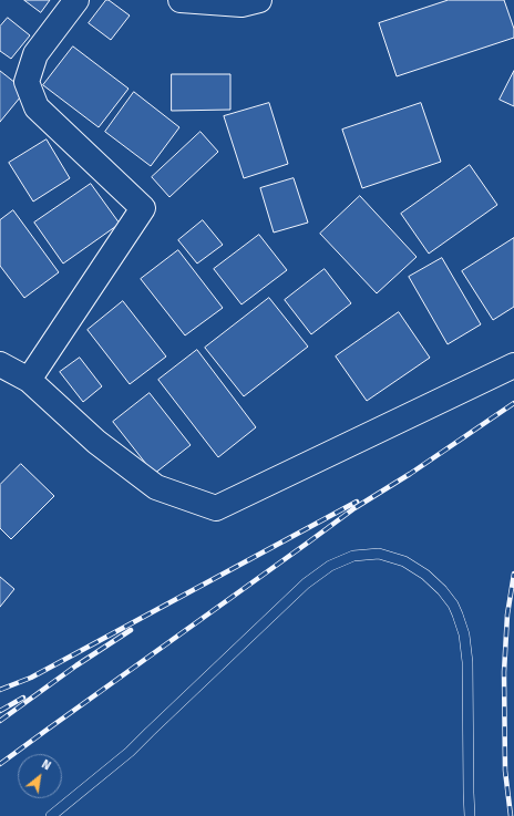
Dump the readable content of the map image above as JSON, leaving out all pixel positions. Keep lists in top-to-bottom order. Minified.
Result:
{"north":"top right"}
